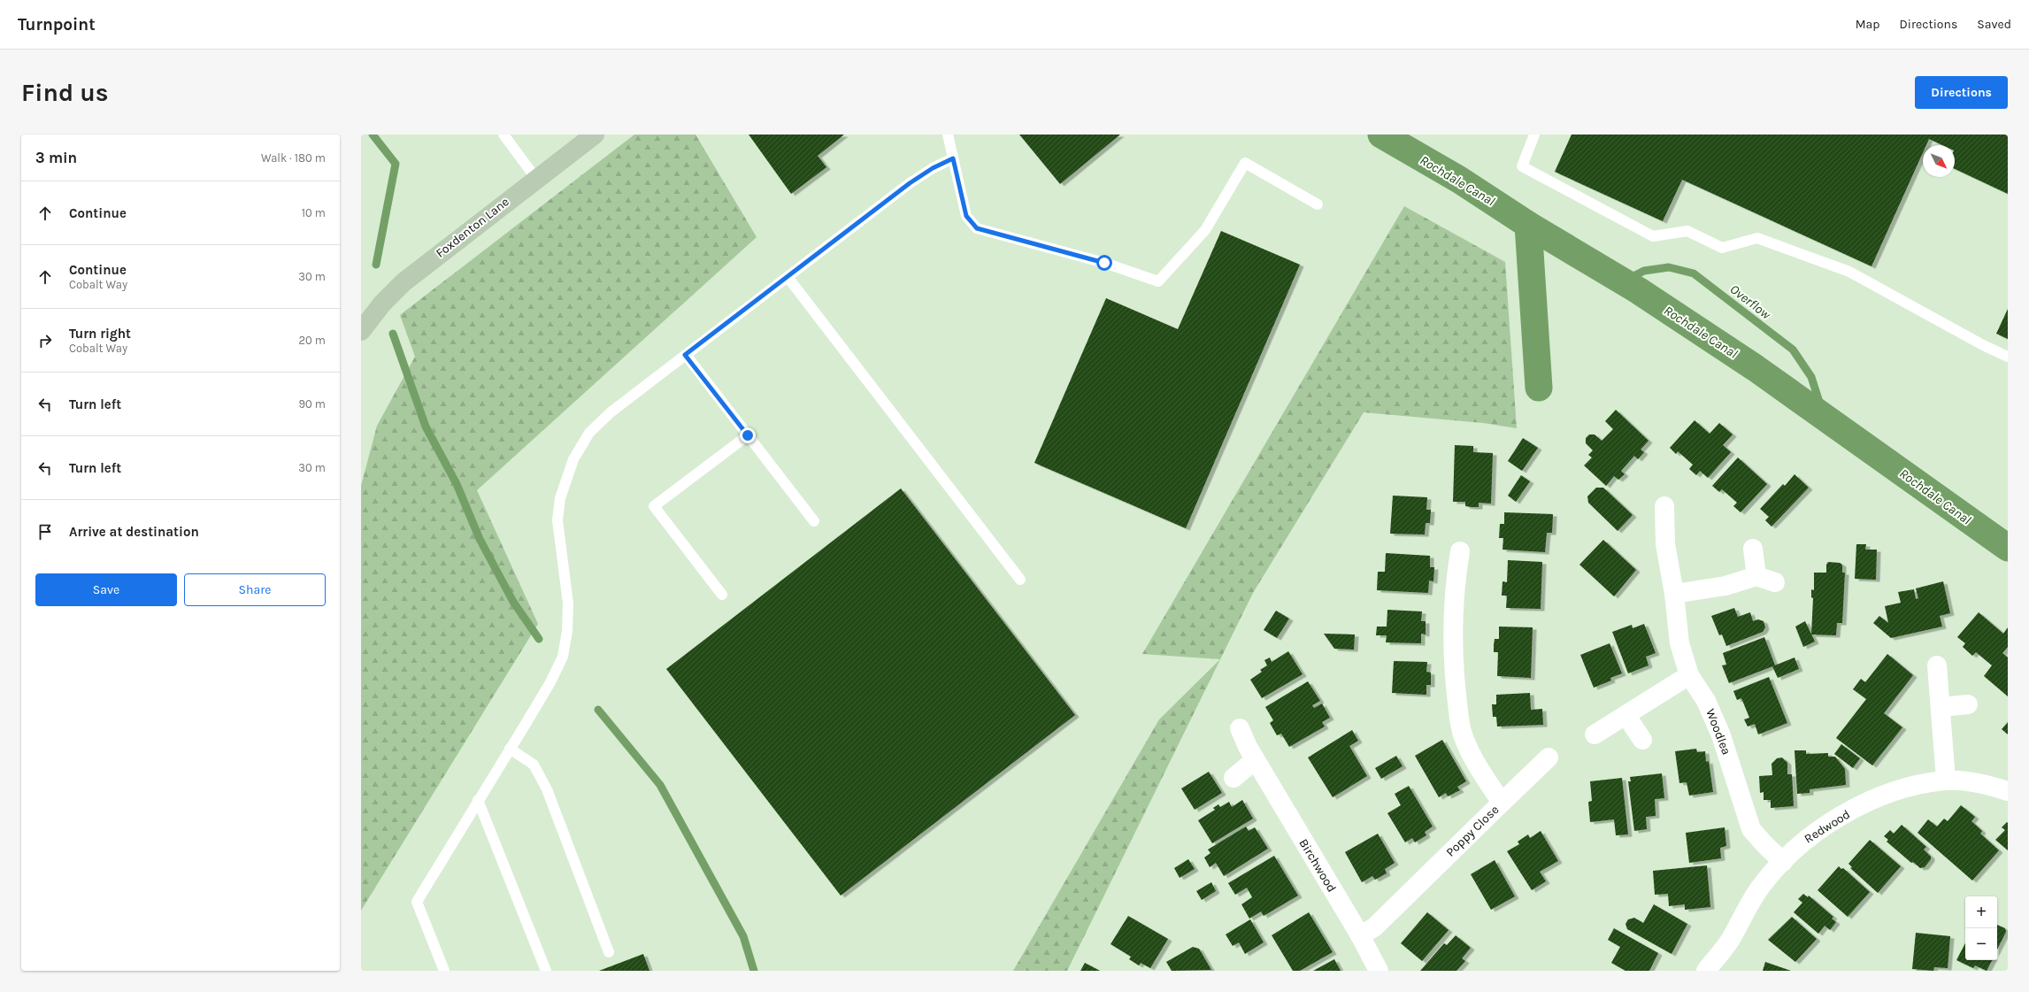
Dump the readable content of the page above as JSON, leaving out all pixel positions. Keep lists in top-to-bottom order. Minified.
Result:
{"streets":{"main road":["Foxdenton Lane"],"street":["Woodlea","Redwood","Poppy Close","Birchwood"]},"crossings":[["Woodlea","Redwood"],["Poppy Close","Birchwood"]],"water":["Rochdale Canal","Overflow"],"north":"bottom right","page":{"header":"Turnpoint","nav":["Map","Directions","Saved"],"buttons":["Directions",["Save","Share"]],"title":"Find us","heading":["3 min","Walk · 180 m"],"list":[["Continue","10 m"],["Continue","Cobalt Way","30 m"],["Turn right","Cobalt Way","20 m"],["Turn left","90 m"],["Turn left","30 m"],"Arrive at destination"],"map_buttons":["+","−"]}}
